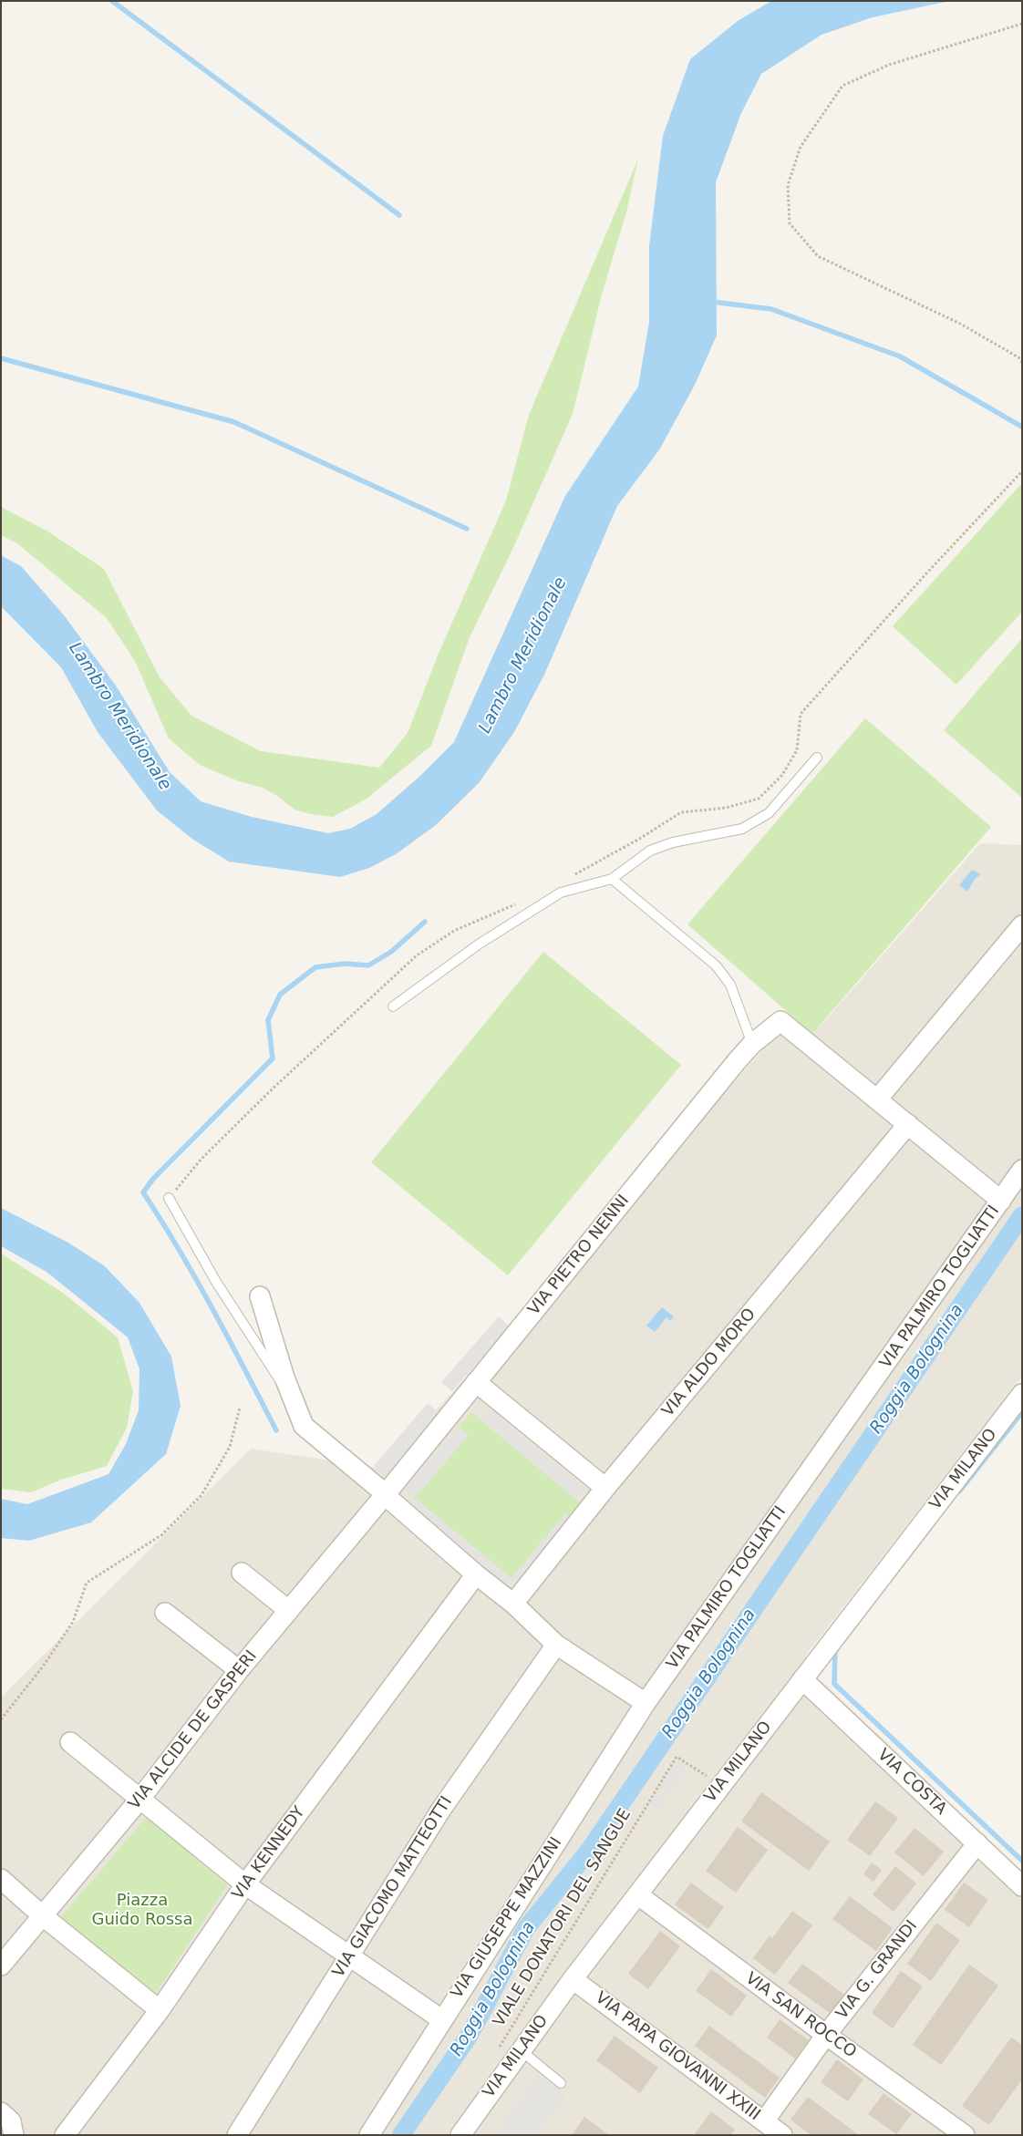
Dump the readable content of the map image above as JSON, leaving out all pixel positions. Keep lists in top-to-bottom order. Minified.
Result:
{"streets":{"street":["VIA PIETRO NENNI","VIA PALMIRO TOGLIATTI","VIA ALDO MORO","VIA MILANO","VIA ALCIDE DE GASPERI","VIA COSTA","VIA KENNEDY","VIA GIACOMO MATTEOTTI","VIA GIUSEPPE MAZZINI","VIA G. GRANDI","VIA SAN ROCCO","VIA PAPA GIOVANNI XXIII"],"path":["VIALE DONATORI DEL SANGUE"]},"crossings":[["VIA PIETRO NENNI","VIA ALCIDE DE GASPERI"],["VIA PALMIRO TOGLIATTI","VIA GIUSEPPE MAZZINI"],["VIA MILANO","VIA COSTA"],["VIA MILANO","VIALE DONATORI DEL SANGUE"],["VIA MILANO","VIA SAN ROCCO"],["VIA MILANO","VIA PAPA GIOVANNI XXIII"],["VIA COSTA","VIA G. GRANDI"],["VIA G. GRANDI","VIA SAN ROCCO"],["VIA G. GRANDI","VIA PAPA GIOVANNI XXIII"]],"water":["Lambro Meridionale","Roggia Bolognina"],"parks":["Piazza Guido Rossa"]}
